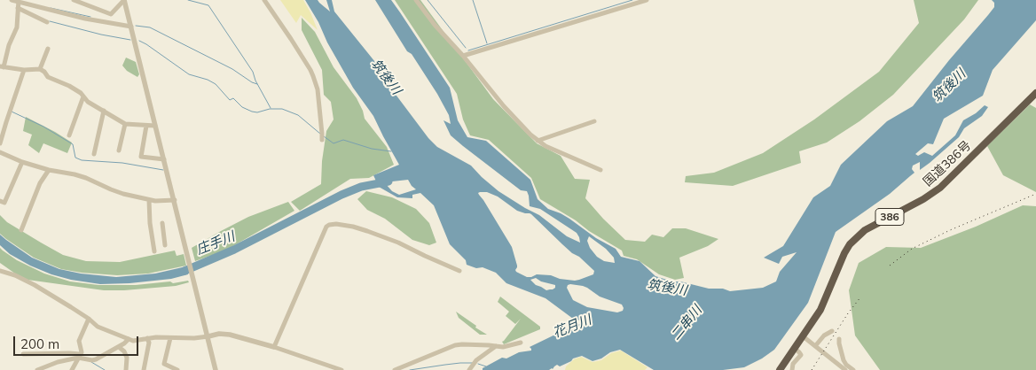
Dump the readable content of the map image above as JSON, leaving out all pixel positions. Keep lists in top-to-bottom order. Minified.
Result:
{"streets":{"highway":["国道386号","386"]},"water":["筑後川","庄手川","二串川","花月川"],"scale_bar":"200 m"}
